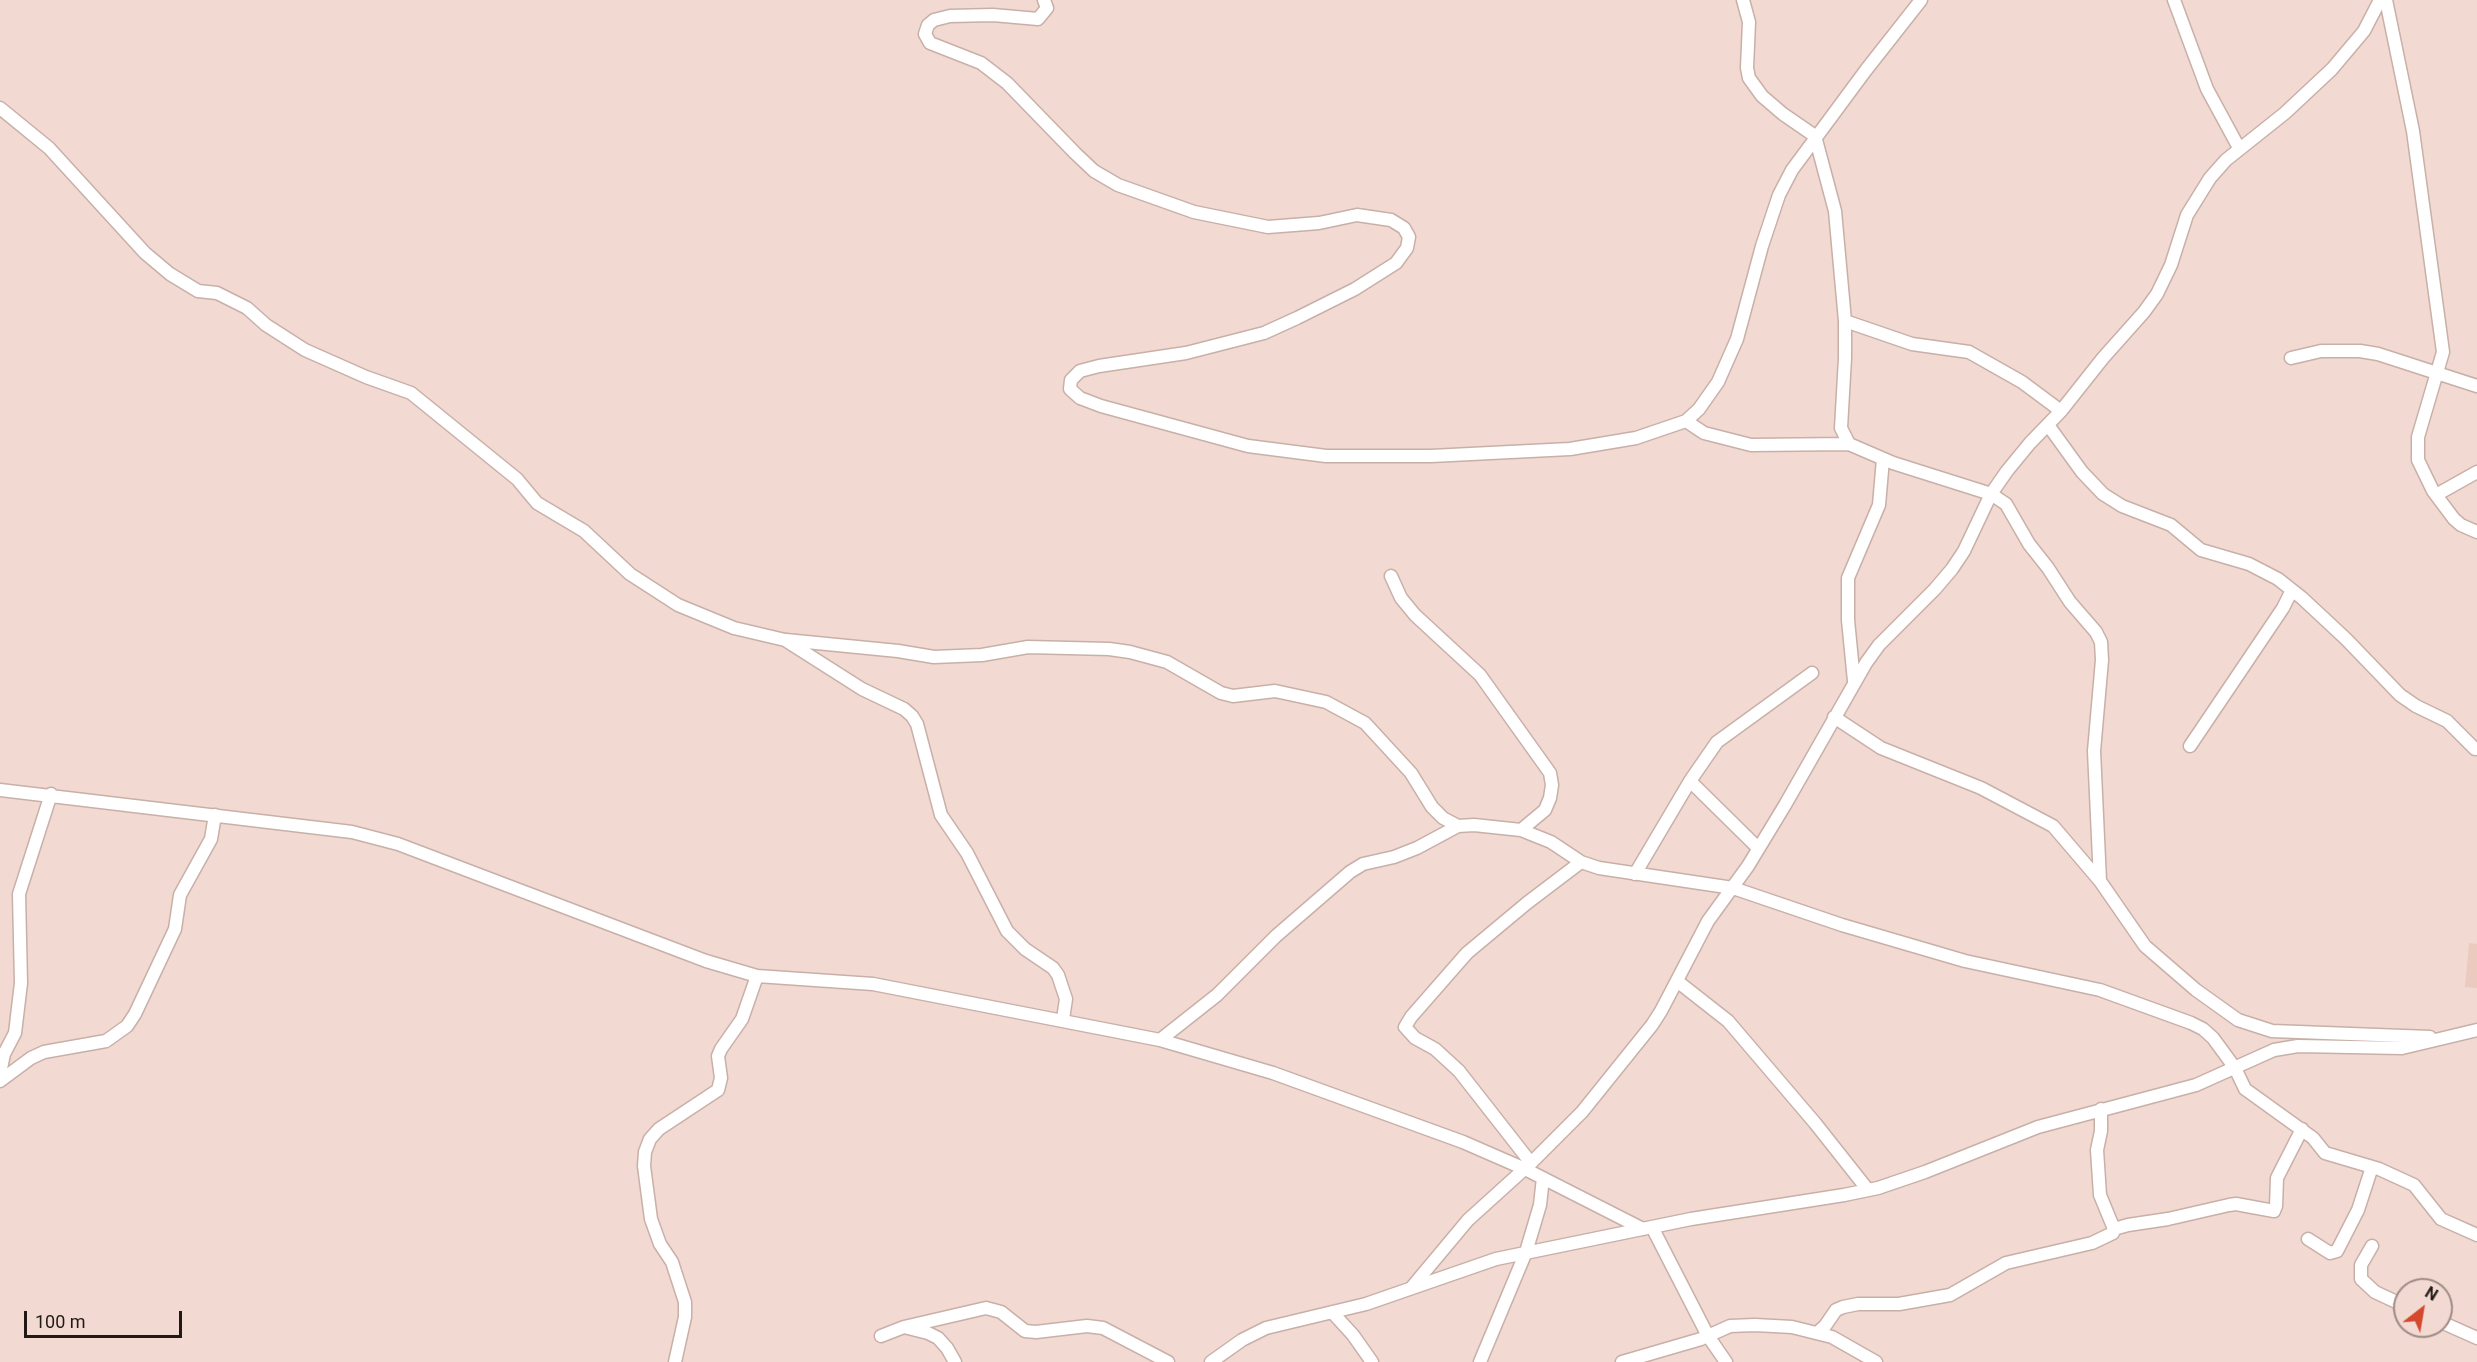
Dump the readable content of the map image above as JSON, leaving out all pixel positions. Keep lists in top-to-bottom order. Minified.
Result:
{"scale_bar":"100 m","north":"top right"}
